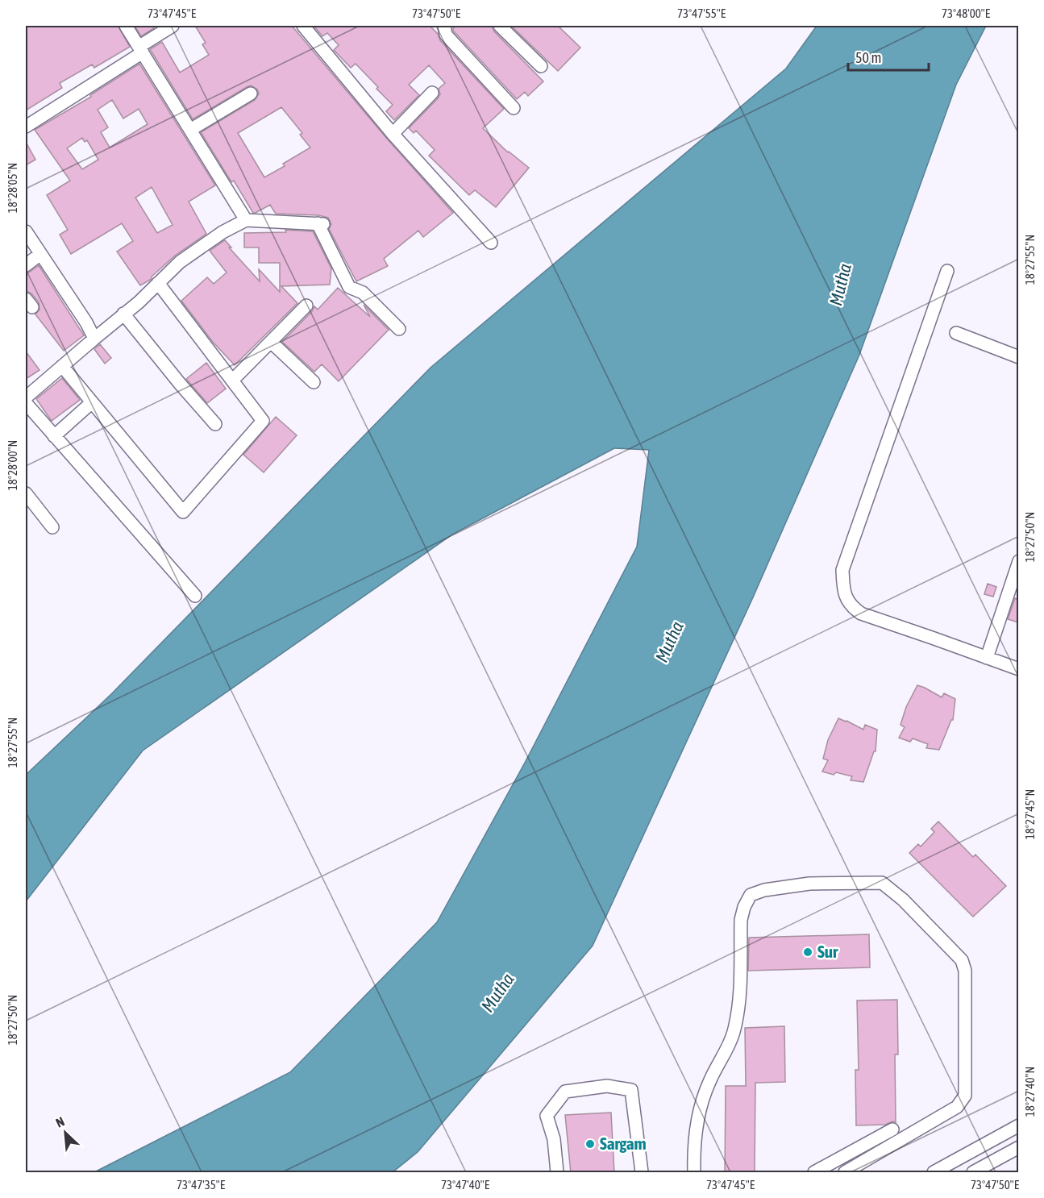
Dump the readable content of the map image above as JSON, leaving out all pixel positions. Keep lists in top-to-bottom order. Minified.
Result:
{"water":["Mutha"],"places":["Sur","Sargam"],"scale_bar":"50 m","north":"top left","coordinates":["73°47'45\"E","73°47'50\"E","73°47'55\"E","73°48'00\"E","18°28'05\"N","18°27'55\"N","18°28'00\"N","18°27'50\"N","18°27'45\"N","18°27'40\"N","73°47'35\"E","73°47'40\"E"]}
